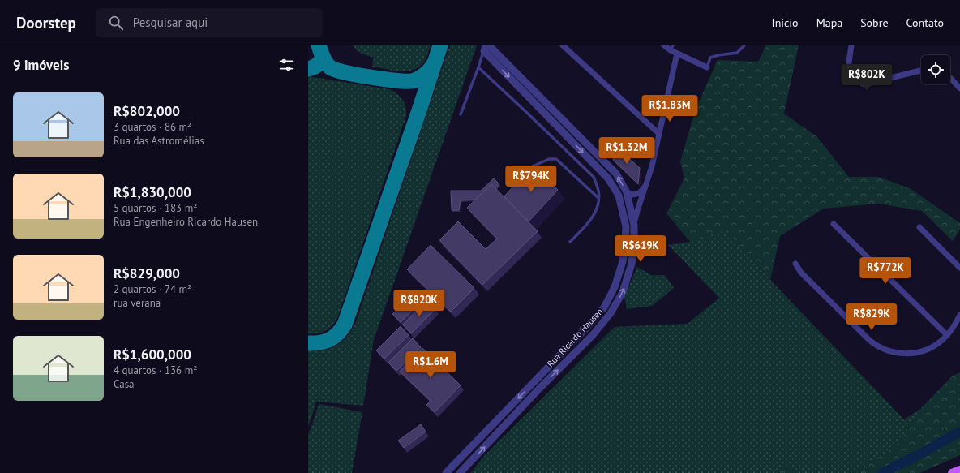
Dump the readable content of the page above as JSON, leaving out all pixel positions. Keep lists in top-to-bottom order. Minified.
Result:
{"streets":{"street":["Rua Ricardo Hausen"]},"page":{"header":"Doorstep","search":"Pesquisar aqui","nav":["Início","Mapa","Sobre","Contato"],"heading":"9 imóveis","price":["R$802K","R$1.83M","R$1.32M","R$794K","R$619K","R$772K","R$820K","R$829K","R$1.6M"],"list":[{"name":"R$802,000","note":"3 quartos · 86 m² · Rua das Astromélias"},{"name":"R$1,830,000","note":"5 quartos · 183 m² · Rua Engenheiro Ricardo Hausen"},{"name":"R$829,000","note":"2 quartos · 74 m² · rua verana"},{"name":"R$1,600,000","note":"4 quartos · 136 m² · Casa"}]}}
